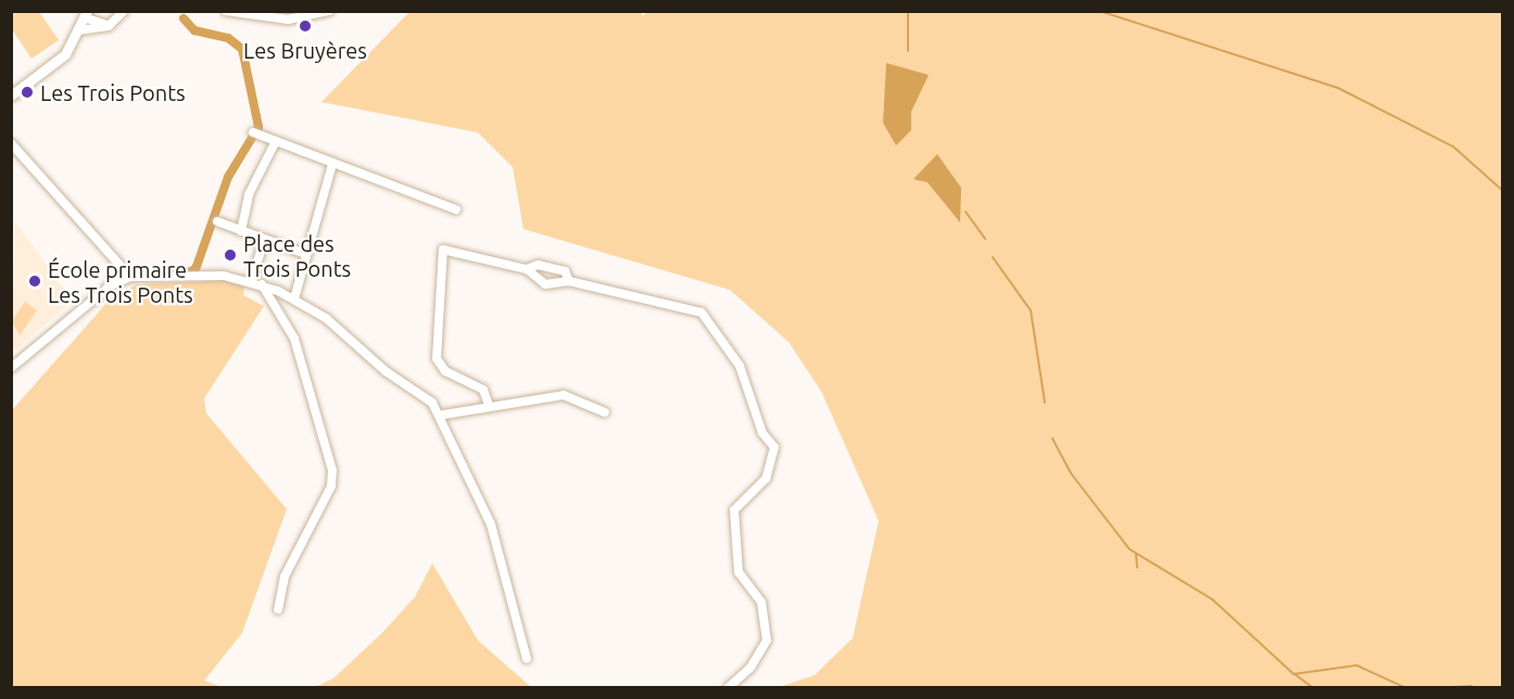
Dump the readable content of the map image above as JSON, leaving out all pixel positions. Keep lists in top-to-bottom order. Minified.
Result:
{"places":["Les Bruyères","Les Trois Ponts","Place des Trois Ponts","École primaire Les Trois Ponts"]}
